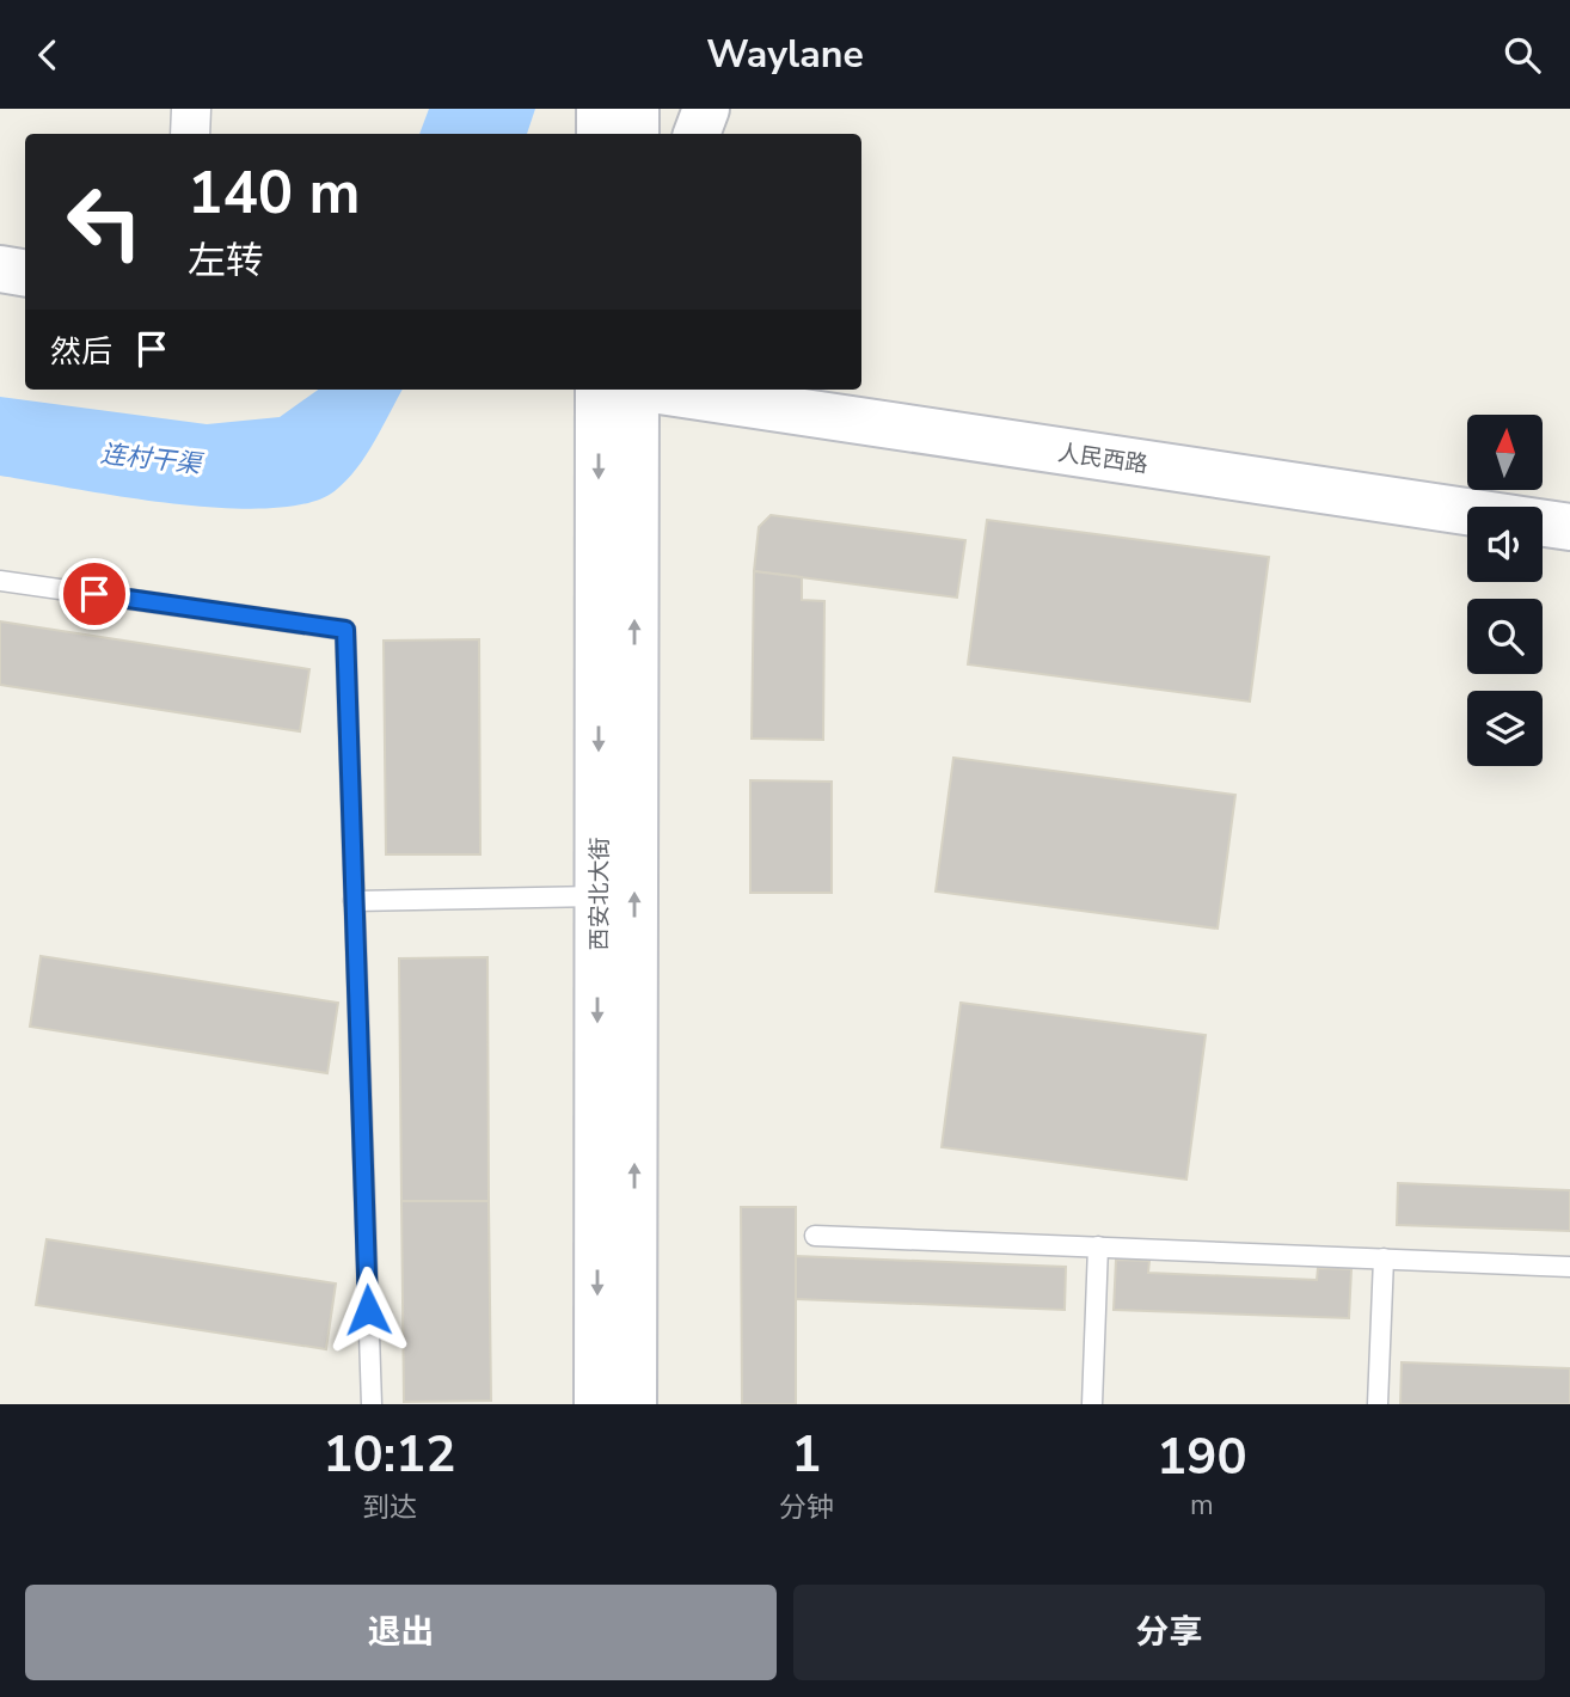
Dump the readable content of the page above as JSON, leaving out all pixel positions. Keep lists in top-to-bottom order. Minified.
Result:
{"streets":{"main road":["人民西路","西安北大街"]},"water":["连村干渠"],"north":"top","page":{"header":"Waylane","turn":["140 m","左转"],"then":"然后","eta":["10:12","到达","1","分钟","190","m"],"buttons":["退出","分享"]}}
